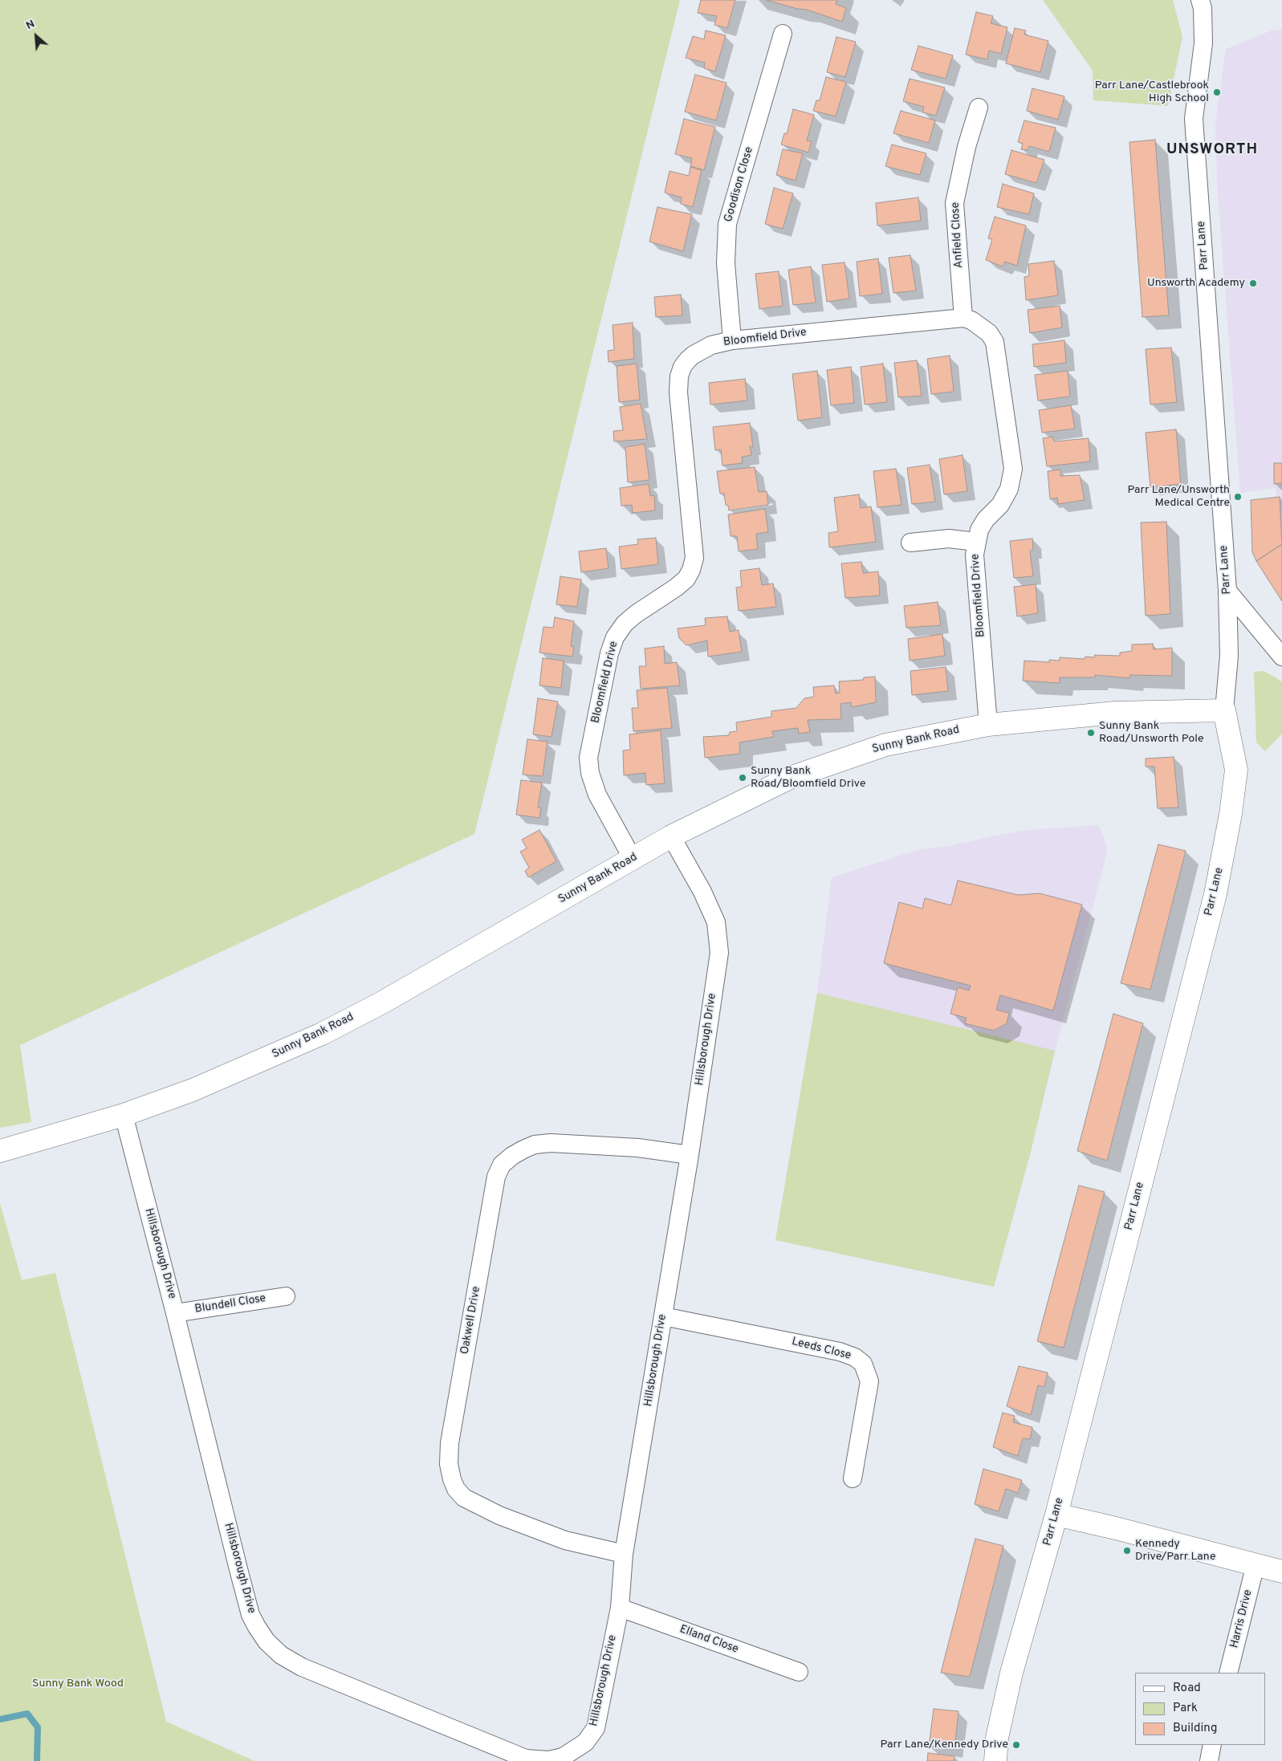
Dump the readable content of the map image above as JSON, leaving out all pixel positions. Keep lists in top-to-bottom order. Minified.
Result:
{"streets":{"street":["Goodison Close","Anfield Close","Parr Lane","Bloomfield Drive","Sunny Bank Road","Hillsborough Drive","Blundell Close","Oakwell Drive","Leeds Close","Harris Drive","Elland Close"]},"crossings":[["Goodison Close","Bloomfield Drive"],["Anfield Close","Bloomfield Drive"],["Parr Lane","Sunny Bank Road"],["Bloomfield Drive","Sunny Bank Road"],["Sunny Bank Road","Hillsborough Drive"],["Hillsborough Drive","Blundell Close"],["Hillsborough Drive","Oakwell Drive"],["Hillsborough Drive","Leeds Close"],["Hillsborough Drive","Elland Close"]],"districts":["UNSWORTH"],"parks":["Sunny Bank Wood"],"places":["Parr Lane/Castlebrook High School","Unsworth Academy","Parr Lane/Unsworth Medical Centre","Sunny Bank Road/Unsworth Pole","Sunny Bank Road/Bloomfield Drive","Kennedy Drive/Parr Lane","Parr Lane/Kennedy Drive"],"legend":["Road","Park","Building"],"north":"top left"}
